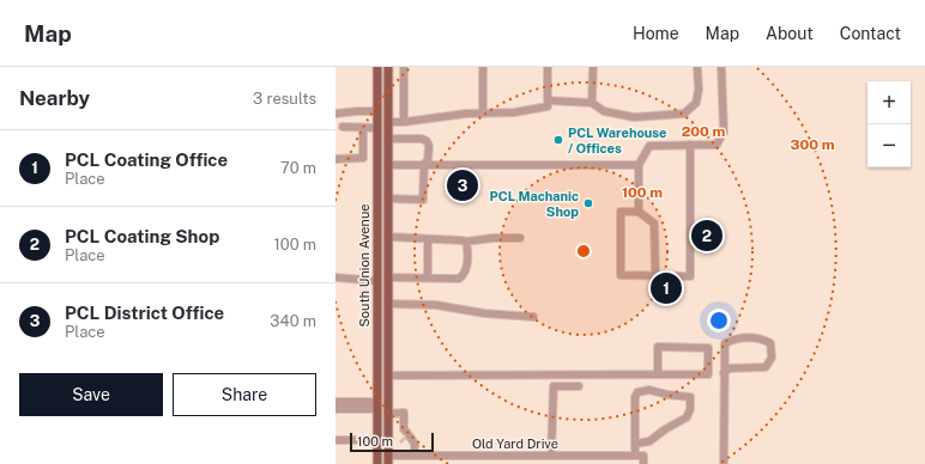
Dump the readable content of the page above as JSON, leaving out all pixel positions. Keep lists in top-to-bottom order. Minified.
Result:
{"streets":{"main road":["South Union Avenue"],"street":["Old Yard Drive"]},"crossings":[["South Union Avenue","Old Yard Drive"]],"places":["PCL Warehouse / Offices","PCL Machanic Shop"],"scale_bar":"100 m","page":{"header":"Map","nav":["Home","Map","About","Contact"],"heading":["Nearby","3 results"],"map_buttons":["+","−"],"list":[{"mark":"1","name":"PCL Coating Office","note":"Place","value":"70 m"},{"mark":"2","name":"PCL Coating Shop","note":"Place","value":"100 m"},{"mark":"3","name":"PCL District Office","note":"Place","value":"340 m"}],"pins":["3","2","1"],"buttons":["Save","Share"],"scale":"100 m"},"rings":["200 m","300 m","100 m"]}
